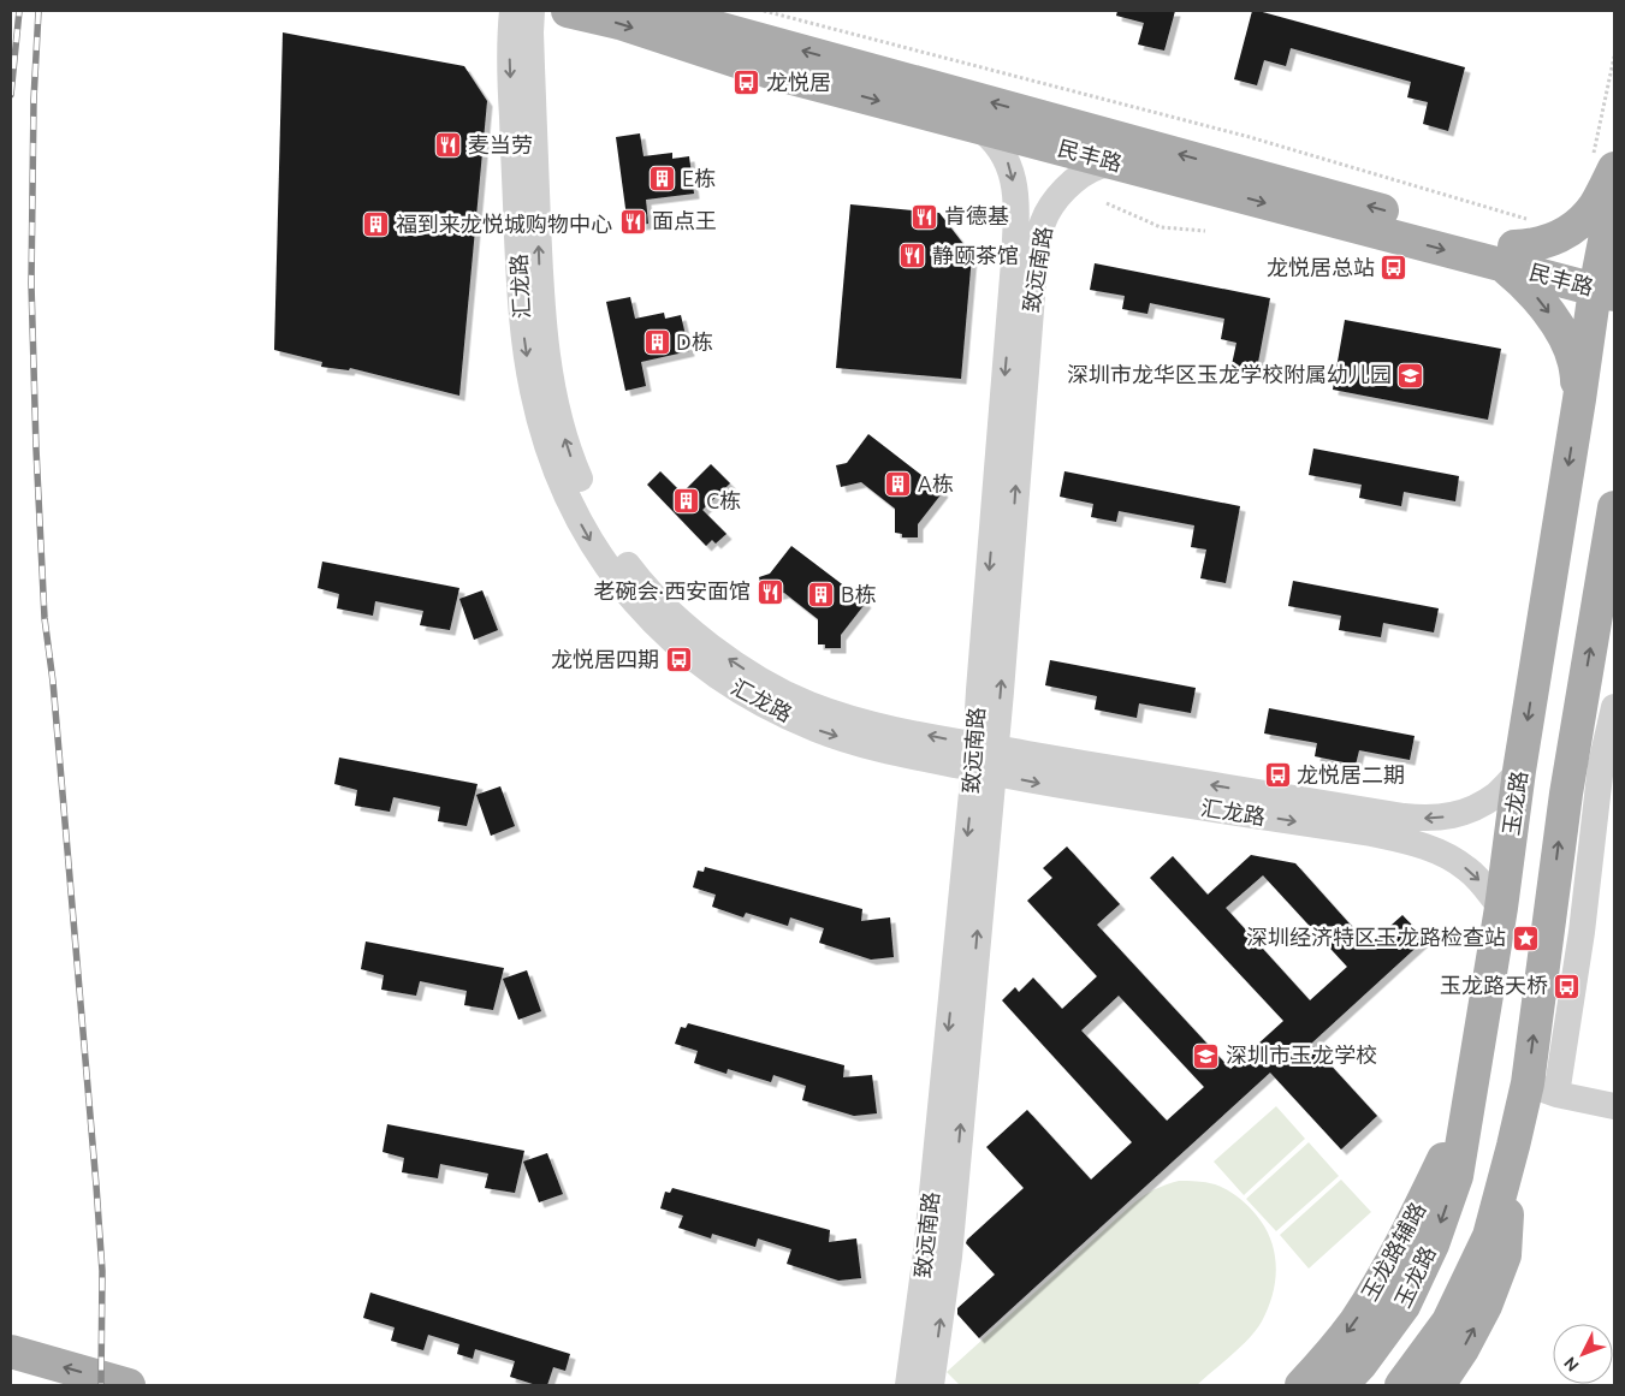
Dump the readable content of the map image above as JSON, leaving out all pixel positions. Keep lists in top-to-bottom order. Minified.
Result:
{"streets":{"main road":["民丰路","玉龙路","玉龙路辅路"],"street":["致远南路","汇龙路"]},"crossings":[["民丰路","致远南路"],["民丰路","玉龙路"],["致远南路","汇龙路"],["汇龙路","玉龙路"],["玉龙路","玉龙路辅路"]],"places":{"bus stop":["龙悦居","龙悦居总站","龙悦居四期","龙悦居二期","玉龙路天桥"],"restaurant":["麦当劳","肯德基","面点王","静颐茶馆","老碗会·西安面馆"],"building":["E栋","福到来龙悦城购物中心","D栋","A栋","C栋","B栋"],"school or university":["深圳市龙华区玉龙学校附属幼儿园","深圳市玉龙学校"],"place":["深圳经济特区玉龙路检查站"]},"north":"bottom left"}
